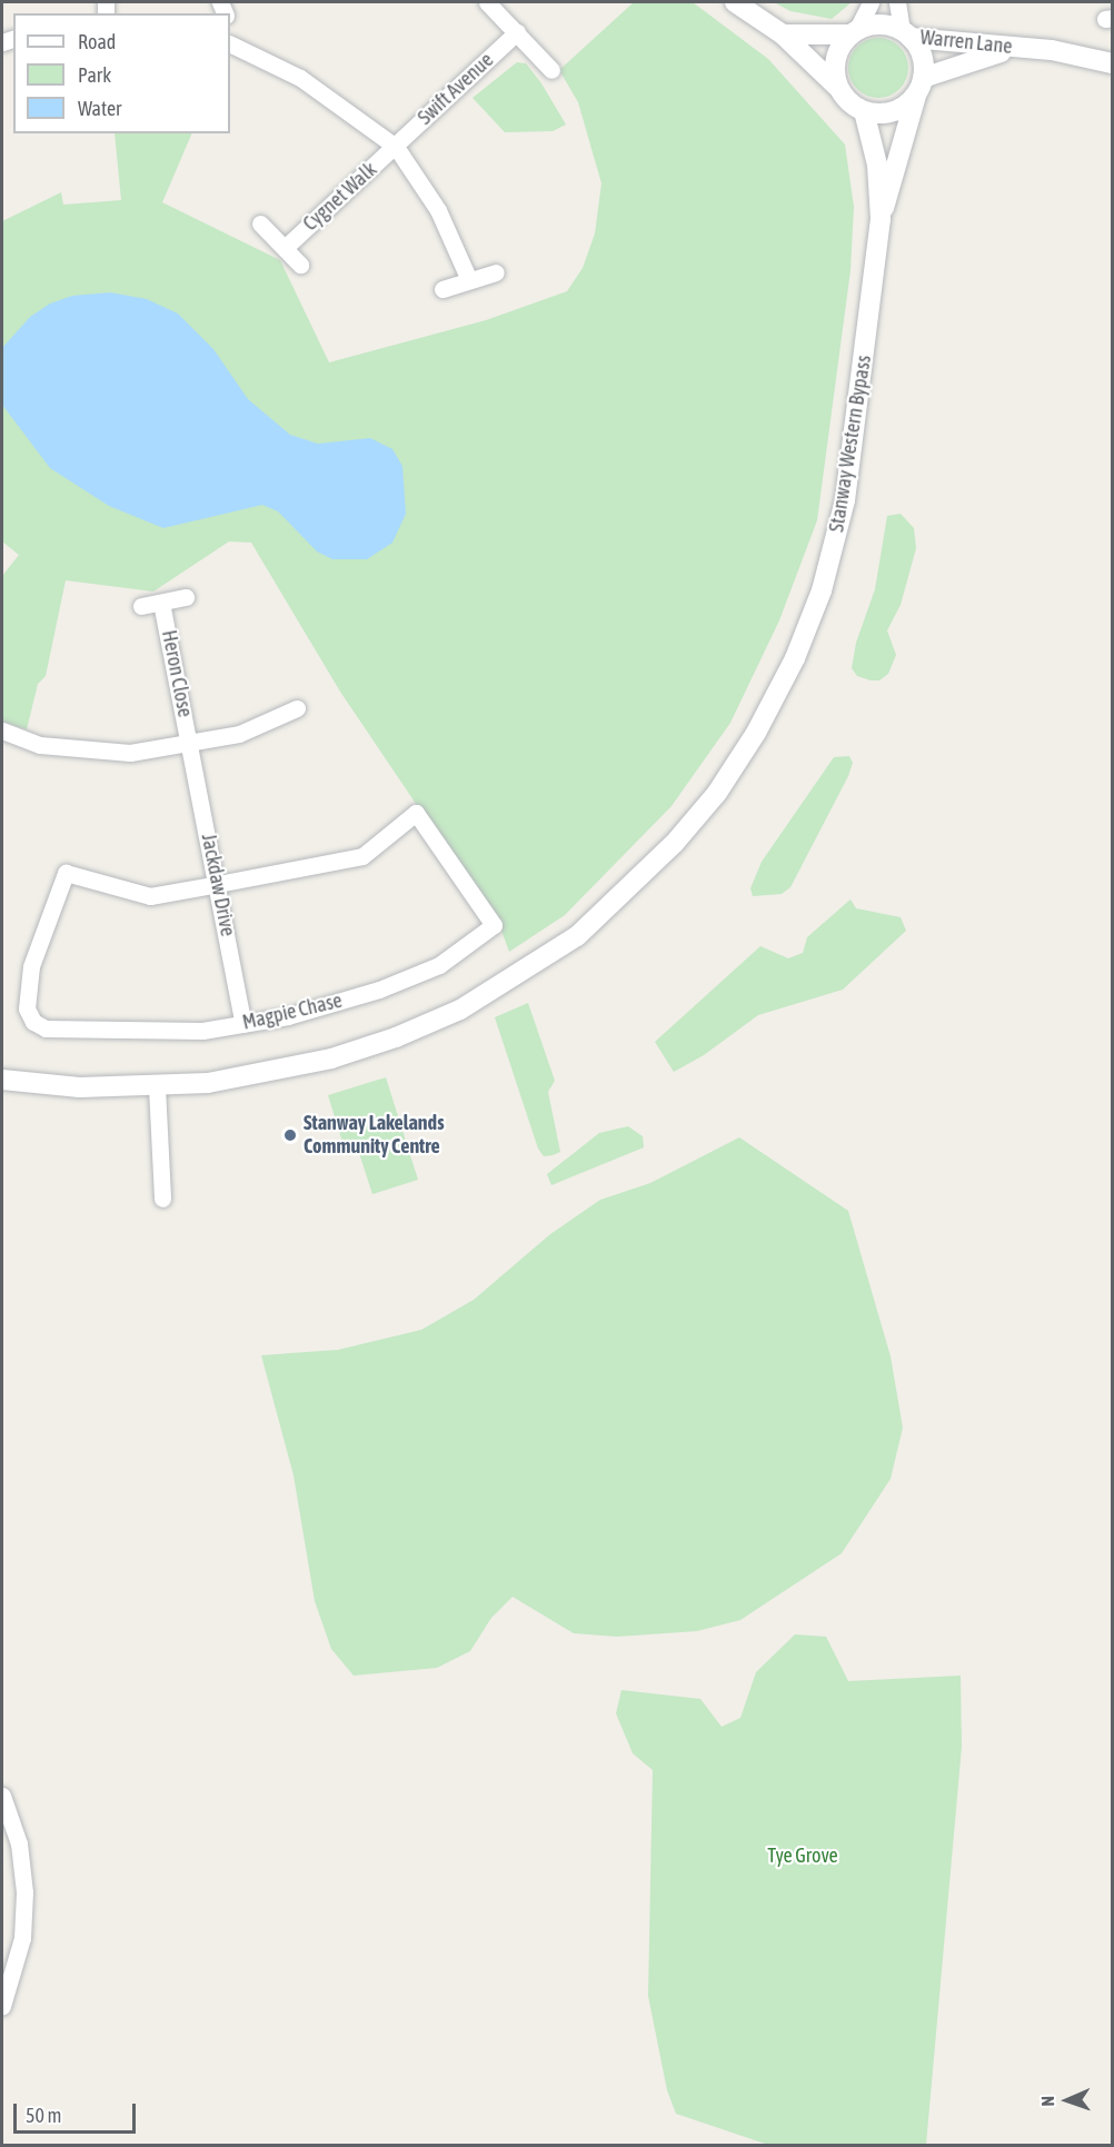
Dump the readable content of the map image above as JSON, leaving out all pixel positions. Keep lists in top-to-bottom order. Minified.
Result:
{"streets":{"street":["Warren Lane","Swift Avenue","Cygnet Walk","Stanway Western Bypass","Heron Close","Jackdaw Drive","Magpie Chase"]},"crossings":[["Warren Lane","Stanway Western Bypass"],["Swift Avenue","Cygnet Walk"],["Heron Close","Jackdaw Drive"],["Jackdaw Drive","Magpie Chase"]],"parks":["Tye Grove"],"places":["Stanway Lakelands Community Centre"],"legend":["Road","Park","Water"],"scale_bar":"50 m","north":"left"}
